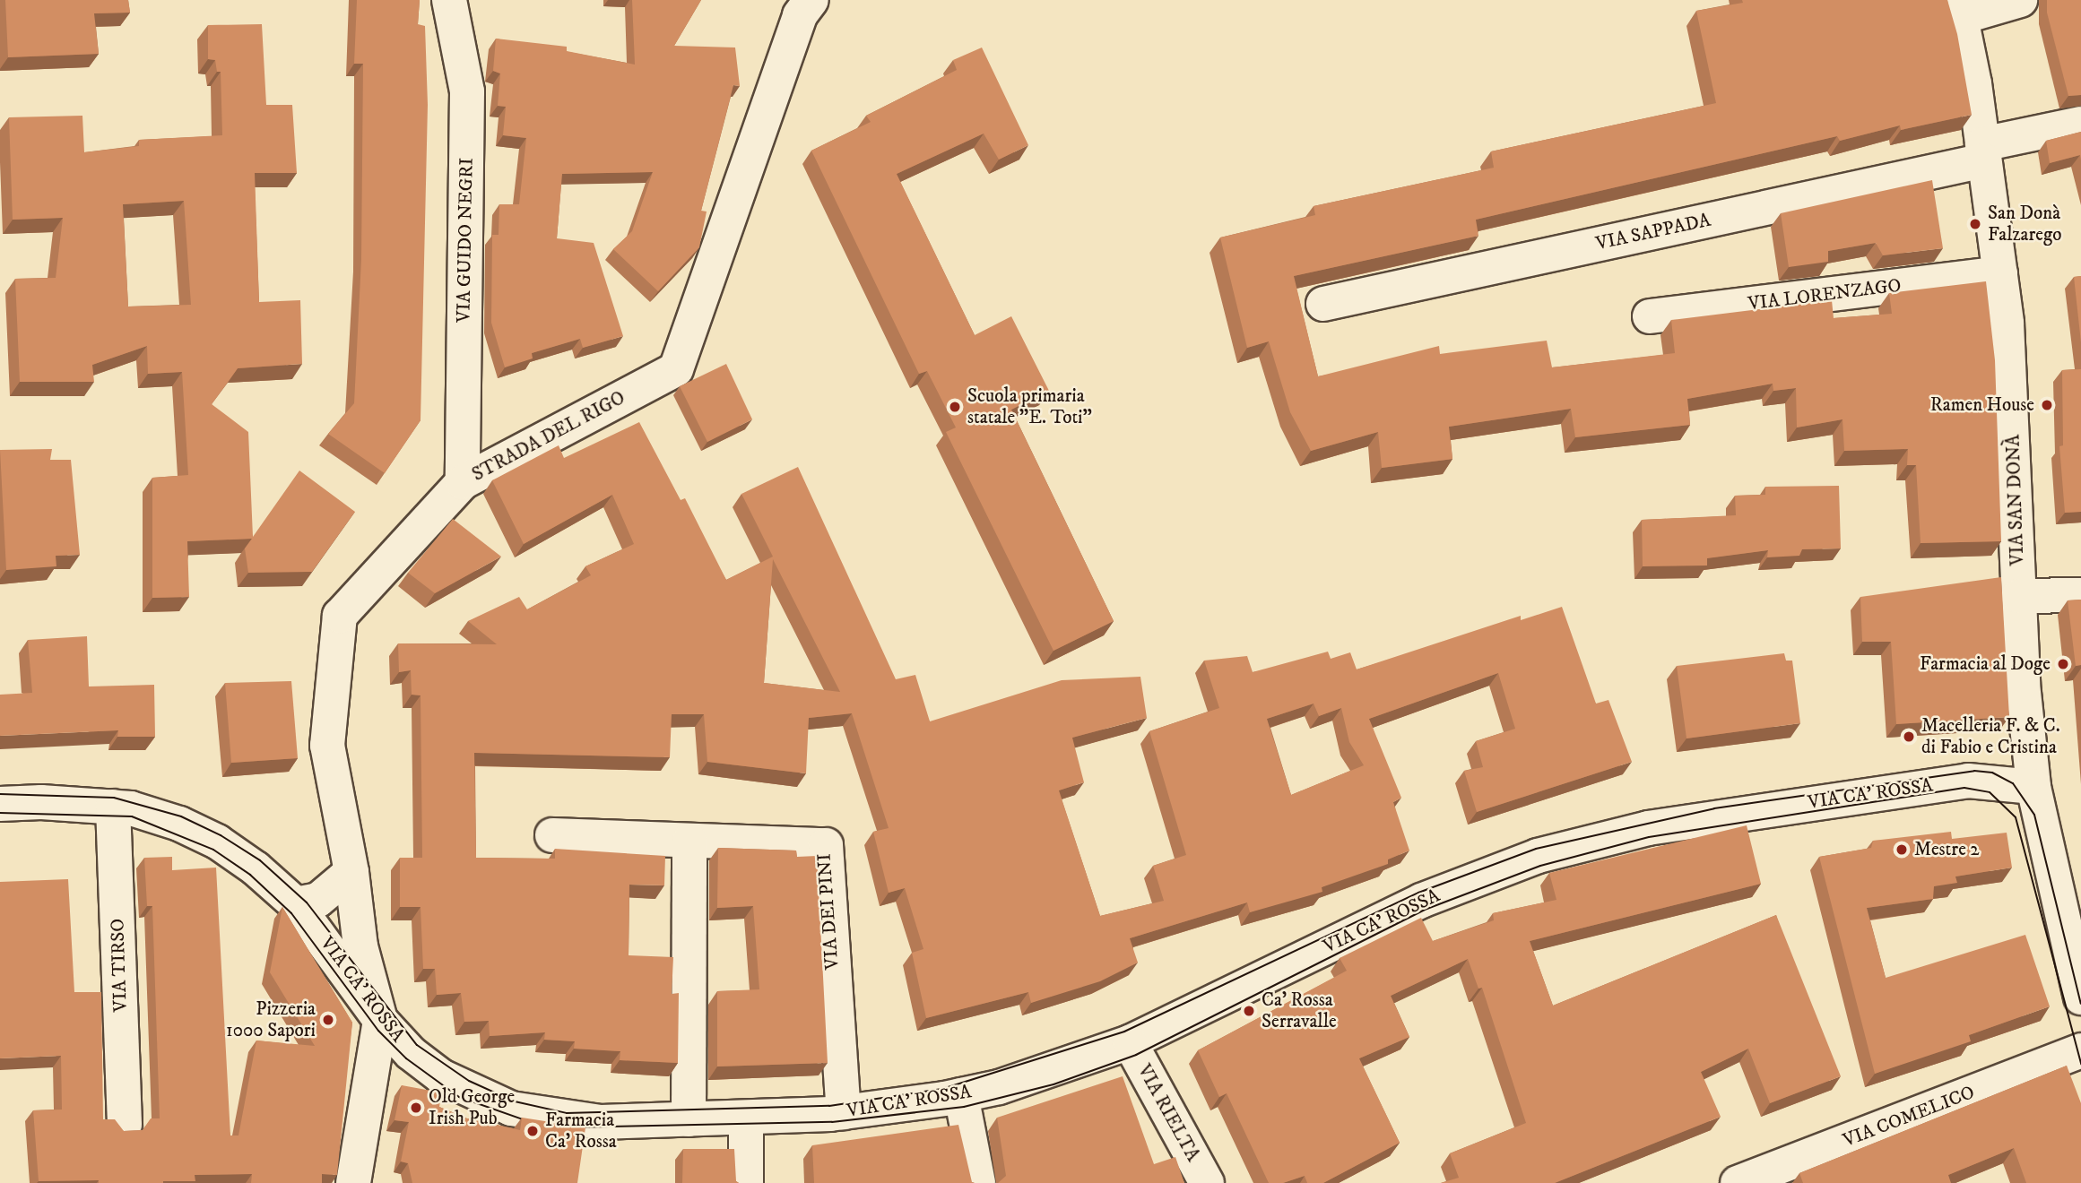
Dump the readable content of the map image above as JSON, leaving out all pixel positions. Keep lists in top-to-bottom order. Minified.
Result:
{"streets":{"street":["VIA SAPPADA","VIA GUIDO NEGRI","VIA LORENZAGO","STRADA DEL RIGO","VIA SAN DONÀ","VIA CA' ROSSA","VIA DEI PINI","VIA TIRSO","VIA RIELTA","VIA COMELICO"]},"crossings":[["VIA SAPPADA","VIA SAN DONÀ"],["VIA GUIDO NEGRI","STRADA DEL RIGO"],["VIA LORENZAGO","VIA SAN DONÀ"],["STRADA DEL RIGO","VIA CA' ROSSA"],["VIA SAN DONÀ","VIA CA' ROSSA"],["VIA CA' ROSSA","VIA DEI PINI"],["VIA CA' ROSSA","VIA TIRSO"],["VIA CA' ROSSA","VIA RIELTA"]],"places":["San Donà Falzarego","Ramen House","Scuola primaria statale \"E. Toti\"","Farmacia al Doge","Macelleria F. & C. di Fabio e Cristina","Mestre 2","Ca' Rossa Serravalle","Pizzeria 1000 Sapori","Old George Irish Pub","Farmacia Ca' Rossa"]}
